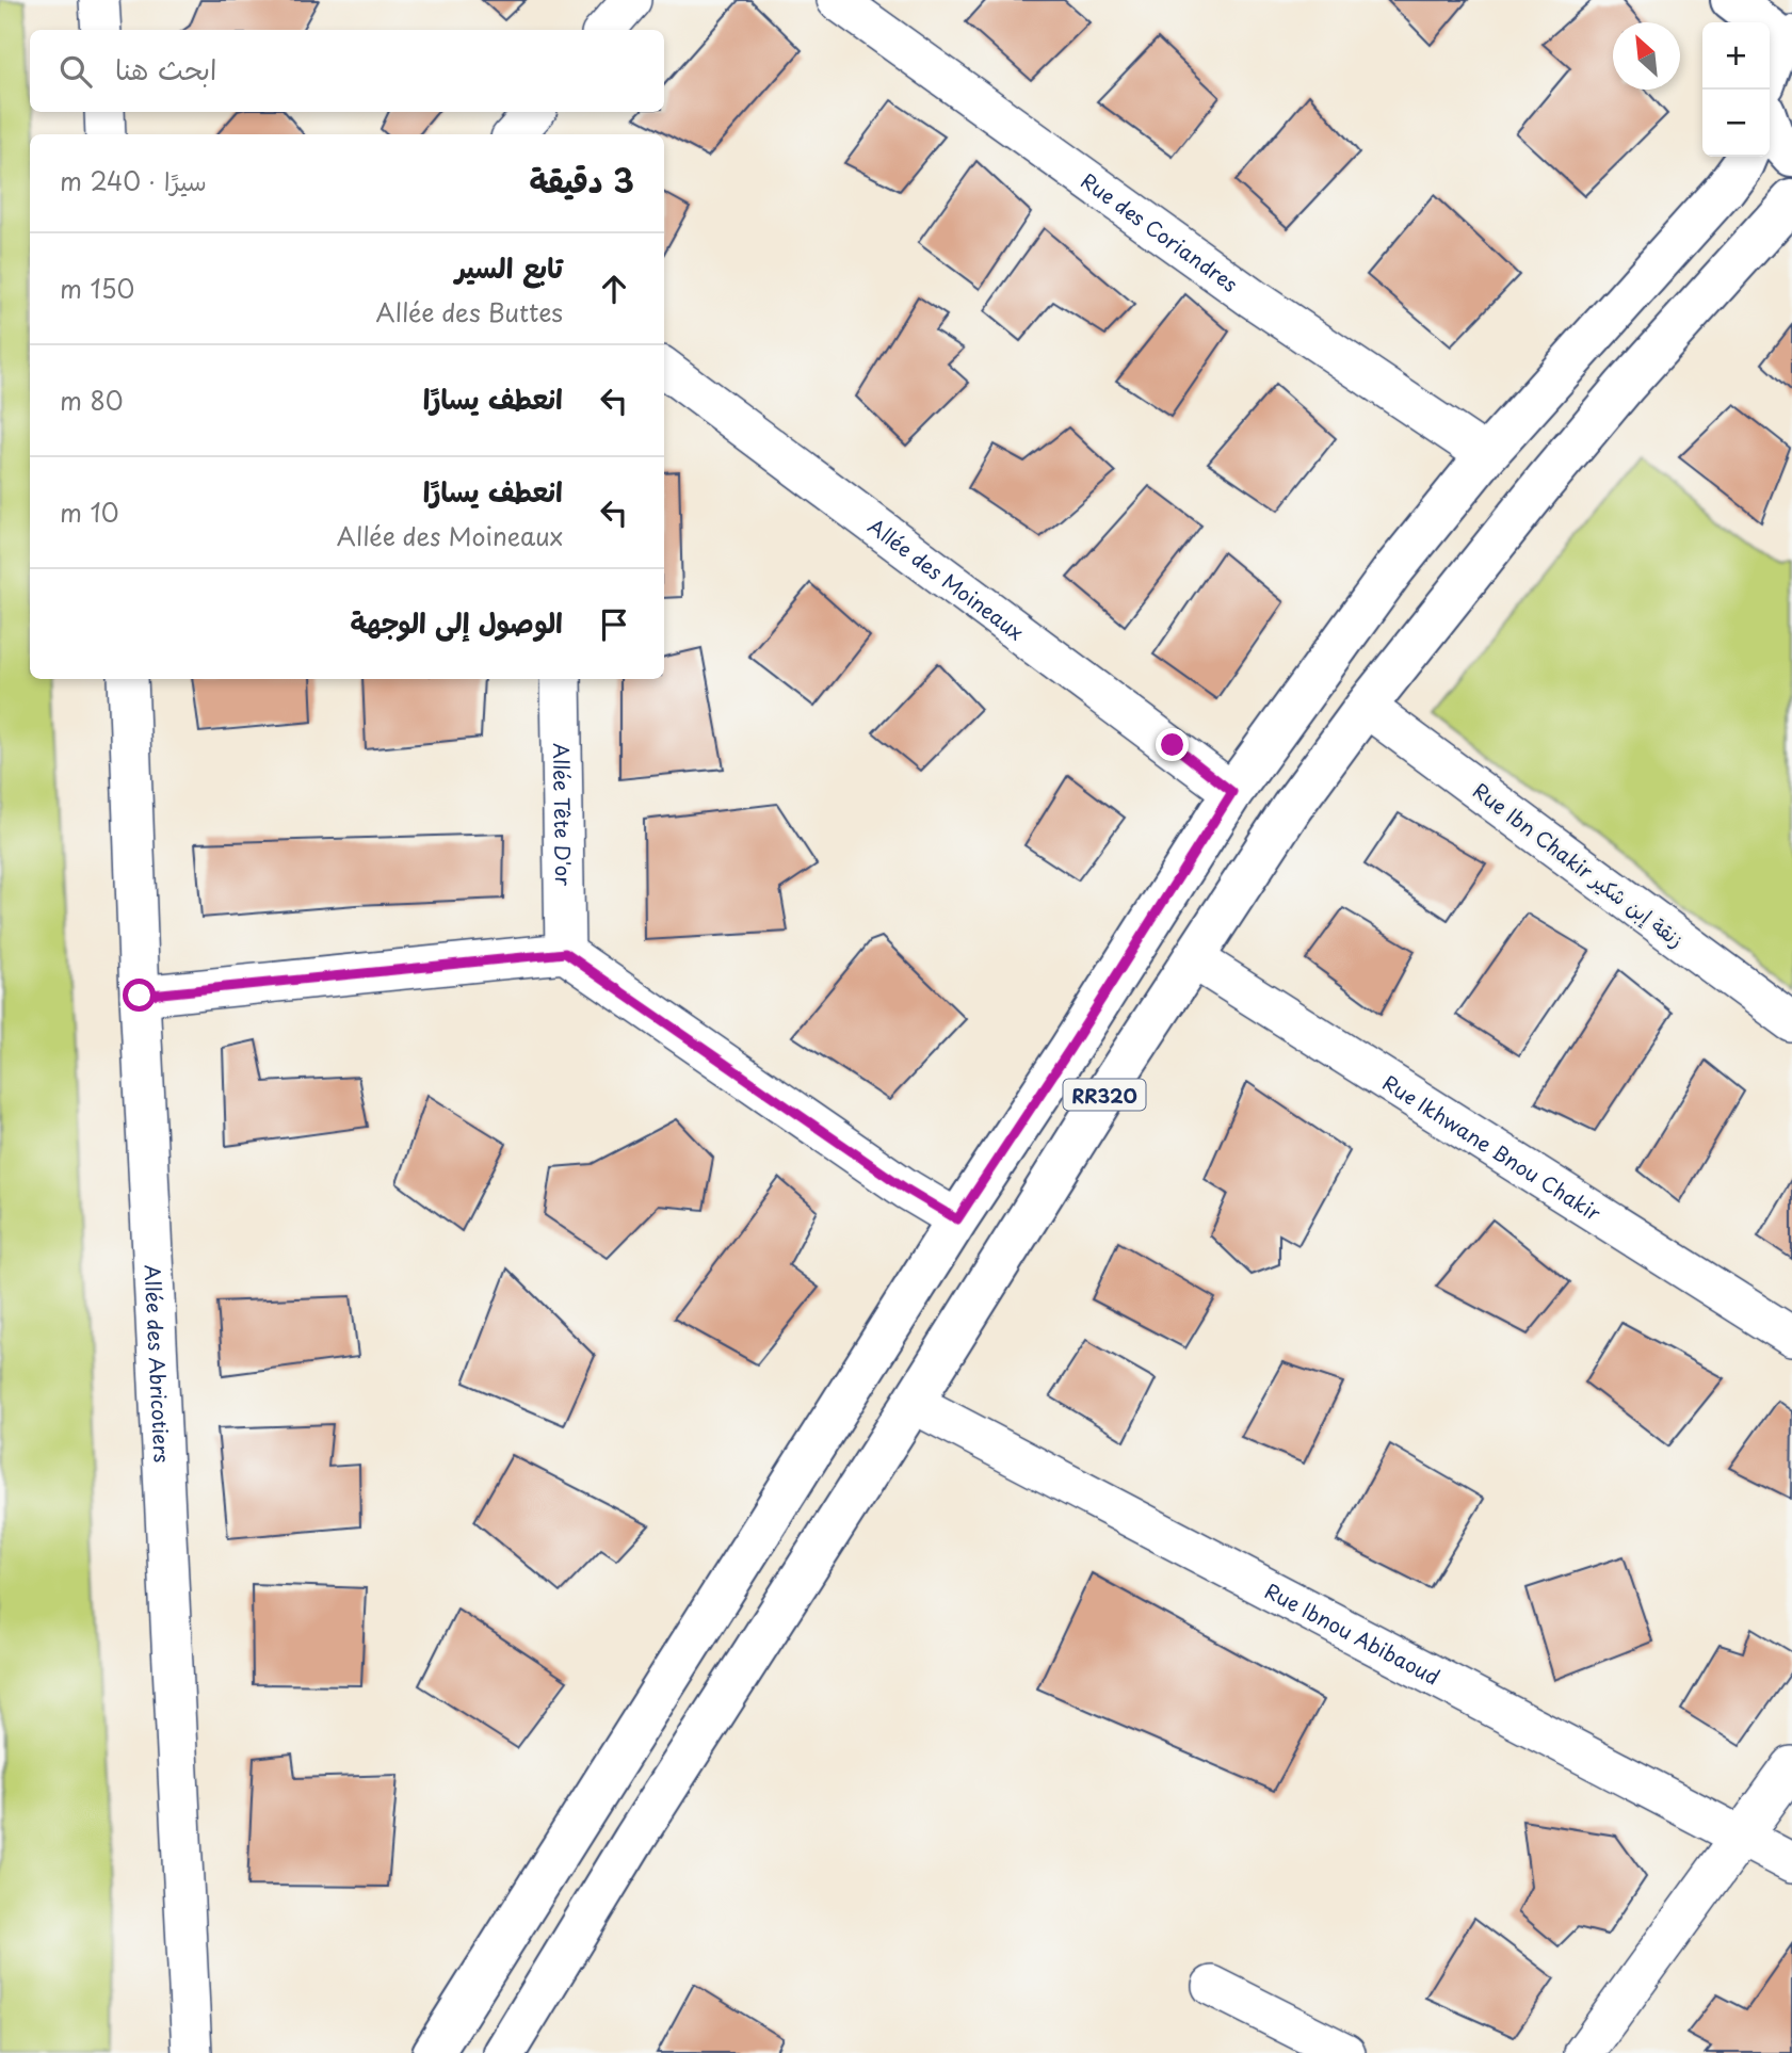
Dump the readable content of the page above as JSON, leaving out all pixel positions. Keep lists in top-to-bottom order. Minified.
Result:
{"streets":{"main road":["RR320"],"street":["Rue des Coriandres","Allée des Moineaux","Allée Tête D'or","Rue Ibn Chakir زنقة إبن شكير","Rue Ikhwane Bnou Chakir","Allée des Abricotiers","Rue Ibnou Abibaoud"]},"crossings":[["Rue des Coriandres","RR320"],["Allée des Moineaux","RR320"],["Rue Ibn Chakir زنقة إبن شكير","RR320"],["RR320","Rue Ikhwane Bnou Chakir"],["RR320","Rue Ibnou Abibaoud"]],"north":"top left","page":{"map_buttons":["+","−"],"search":"ابحث هنا","heading":["3 دقيقة","سيرًا · 240 m"],"list":[["تابع السير","Allée des Buttes","150 m"],["انعطف يسارًا","80 m"],["انعطف يسارًا","Allée des Moineaux","10 m"],"الوصول إلى الوجهة"]}}
